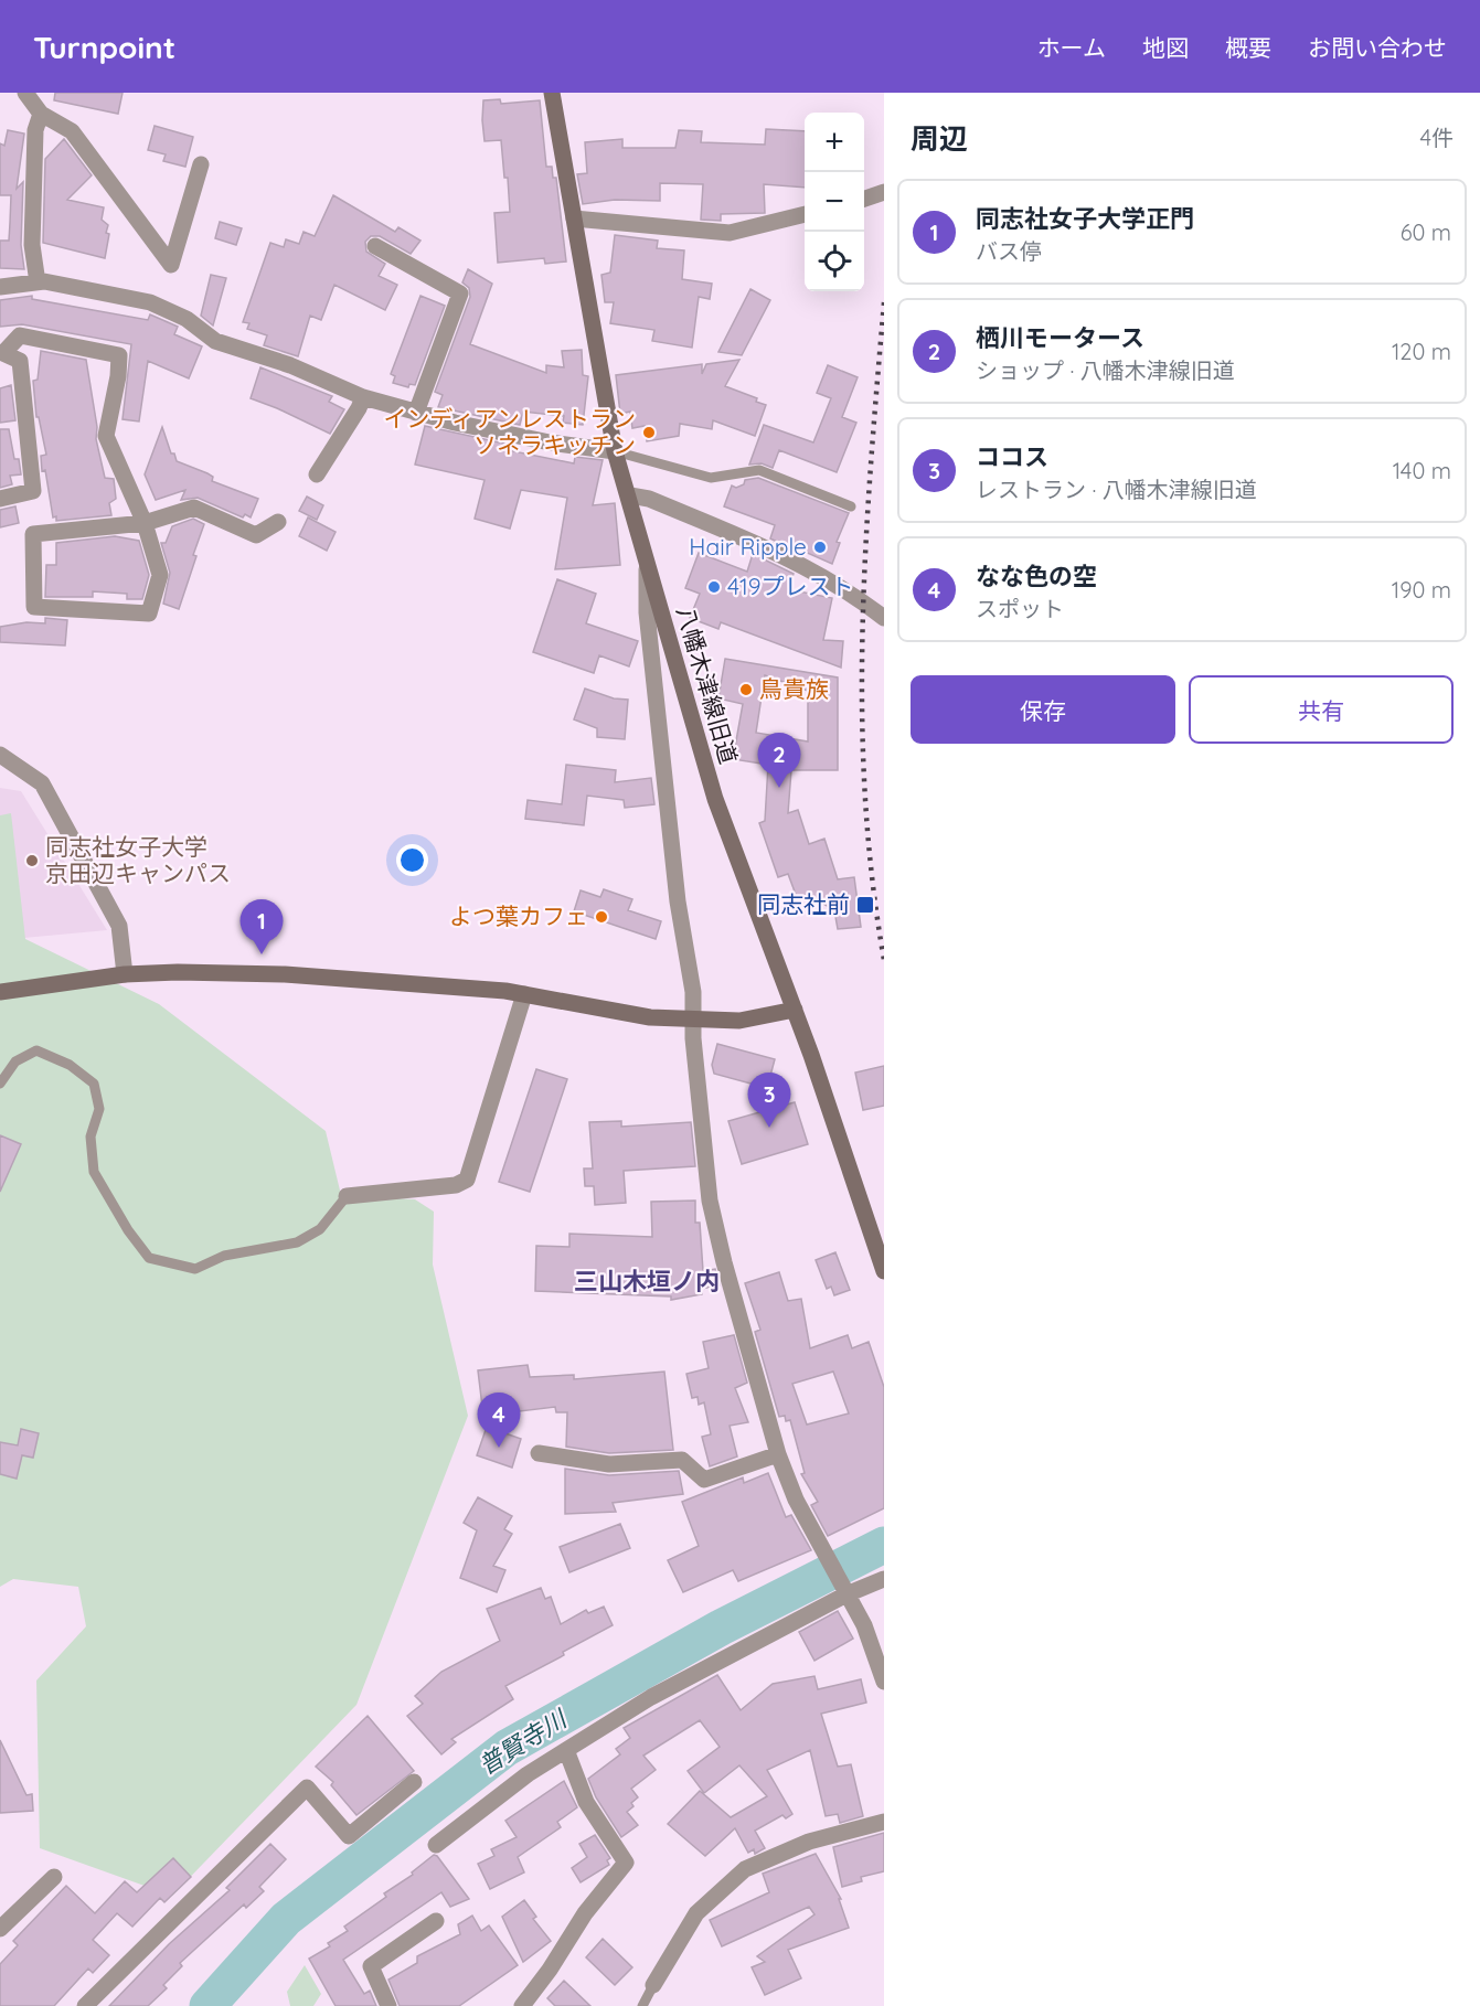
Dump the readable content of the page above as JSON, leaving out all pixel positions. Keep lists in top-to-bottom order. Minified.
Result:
{"streets":{"street":["八幡木津線旧道"]},"districts":["三山木垣ノ内"],"water":["普賢寺川"],"places":{"other":["インディアンレストラン ソネラキッチン","Hair Ripple","419プレスト","鳥貴族","同志社女子大学 京田辺キャンパス","よつ葉カフェ"],"transit":["同志社前"]},"page":{"header":"Turnpoint","nav":["ホーム","地図","概要","お問い合わせ"],"heading":["周辺","4件"],"map_buttons":["+","−"],"list":[{"mark":"1","name":"同志社女子大学正門","note":"バス停","value":"60 m"},{"mark":"2","name":"栖川モータース","note":"ショップ · 八幡木津線旧道","value":"120 m"},{"mark":"3","name":"ココス","note":"レストラン · 八幡木津線旧道","value":"140 m"},{"mark":"4","name":"なな色の空","note":"スポット","value":"190 m"}],"buttons":["保存","共有"],"pins":["2","1","3","4"]}}
